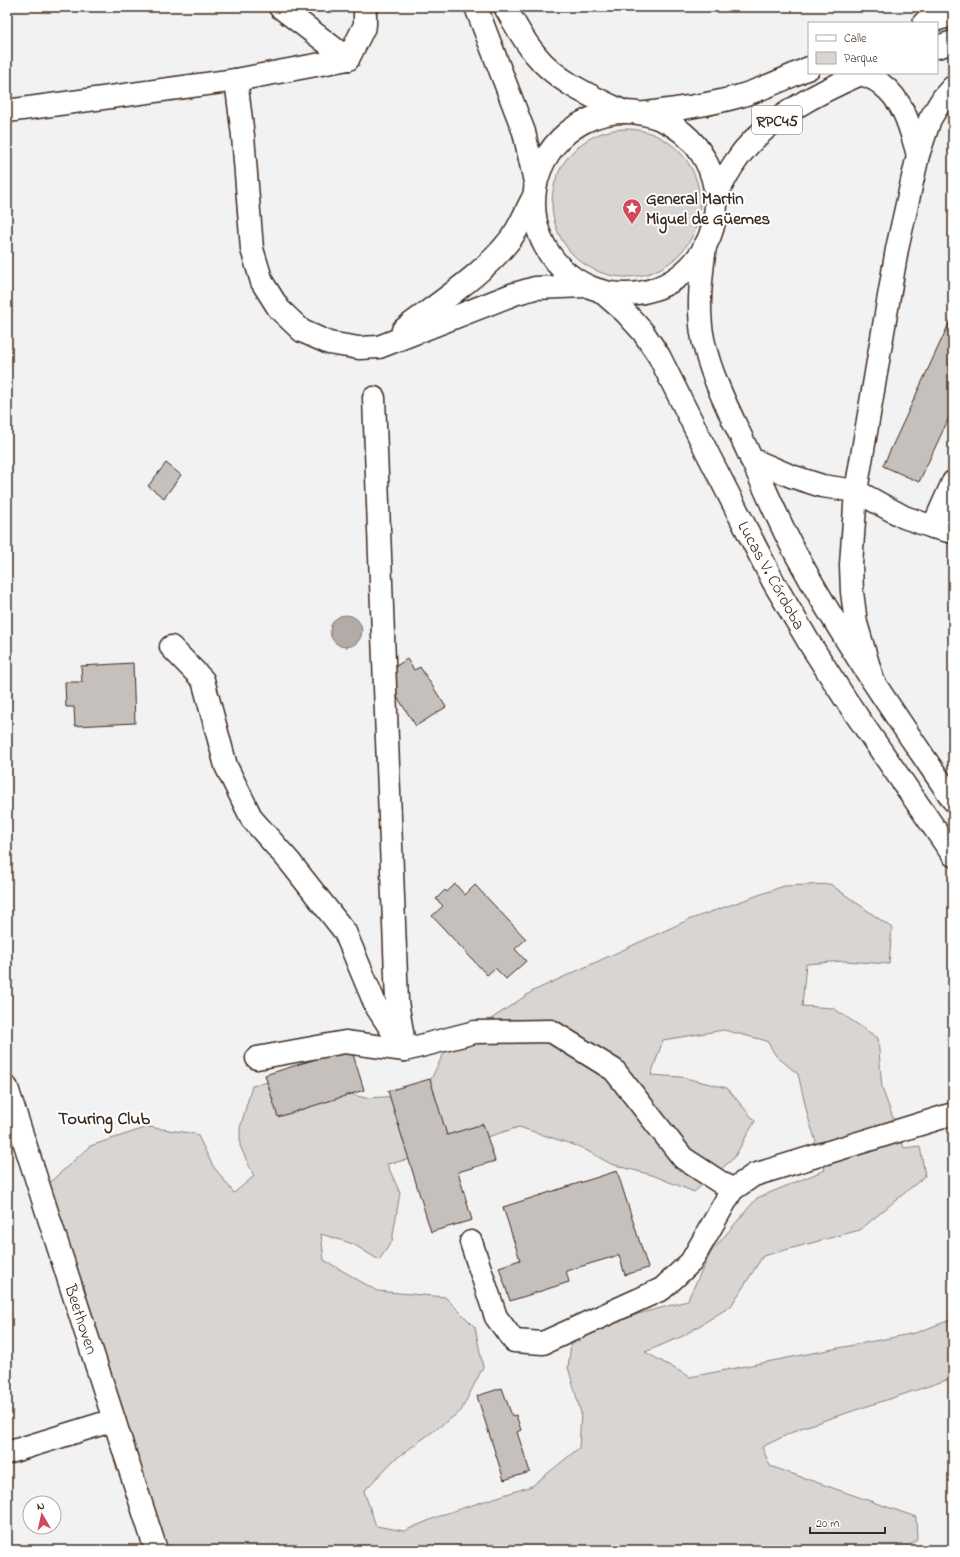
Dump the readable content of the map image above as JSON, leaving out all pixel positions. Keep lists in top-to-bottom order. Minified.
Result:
{"streets":{"main road":["RPC45","Lucas V. Córdoba","Beethoven"]},"crossings":[["RPC45","Lucas V. Córdoba"]],"districts":["Touring Club"],"places":{"place":["General Martin Miguel de Güemes"]},"legend":["Calle","Parque"],"scale_bar":"20 m","north":"top"}
